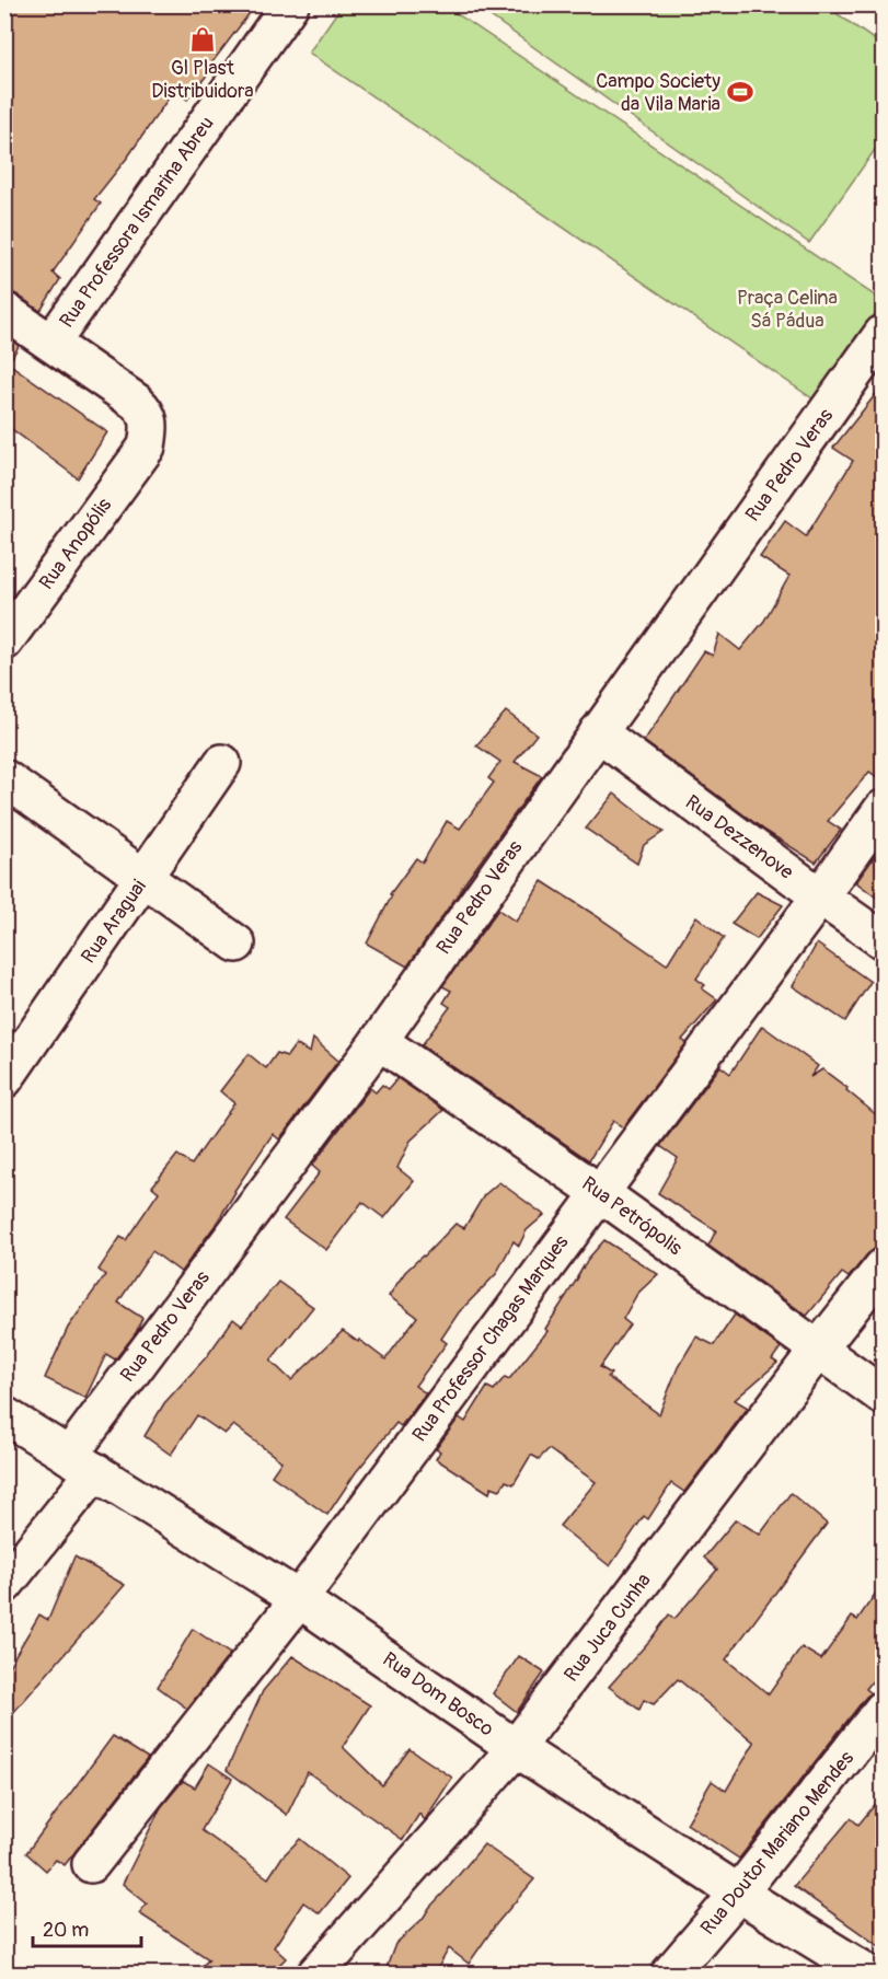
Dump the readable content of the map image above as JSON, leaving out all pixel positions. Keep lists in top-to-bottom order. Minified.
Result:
{"streets":{"street":["Rua Professora Ismarina Abreu","Rua Pedro Veras","Rua Anopólis","Rua Dezzenove","Rua Araguai","Rua Petrópolis","Rua Professor Chagas Marques","Rua Juca Cunha","Rua Dom Bosco","Rua Doutor Mariano Mendes"]},"crossings":[["Rua Professora Ismarina Abreu","Rua Anopólis"],["Rua Pedro Veras","Rua Dezzenove"],["Rua Pedro Veras","Rua Petrópolis"],["Rua Pedro Veras","Rua Dom Bosco"],["Rua Dezzenove","Rua Professor Chagas Marques"],["Rua Petrópolis","Rua Professor Chagas Marques"],["Rua Petrópolis","Rua Juca Cunha"],["Rua Professor Chagas Marques","Rua Dom Bosco"],["Rua Juca Cunha","Rua Dom Bosco"],["Rua Dom Bosco","Rua Doutor Mariano Mendes"]],"parks":["Praça Celina Sá Pádua"],"places":{"shop":["Gl Plast Distribuidora"],"sports":["Campo Society da Vila Maria"]},"scale_bar":"20 m"}
